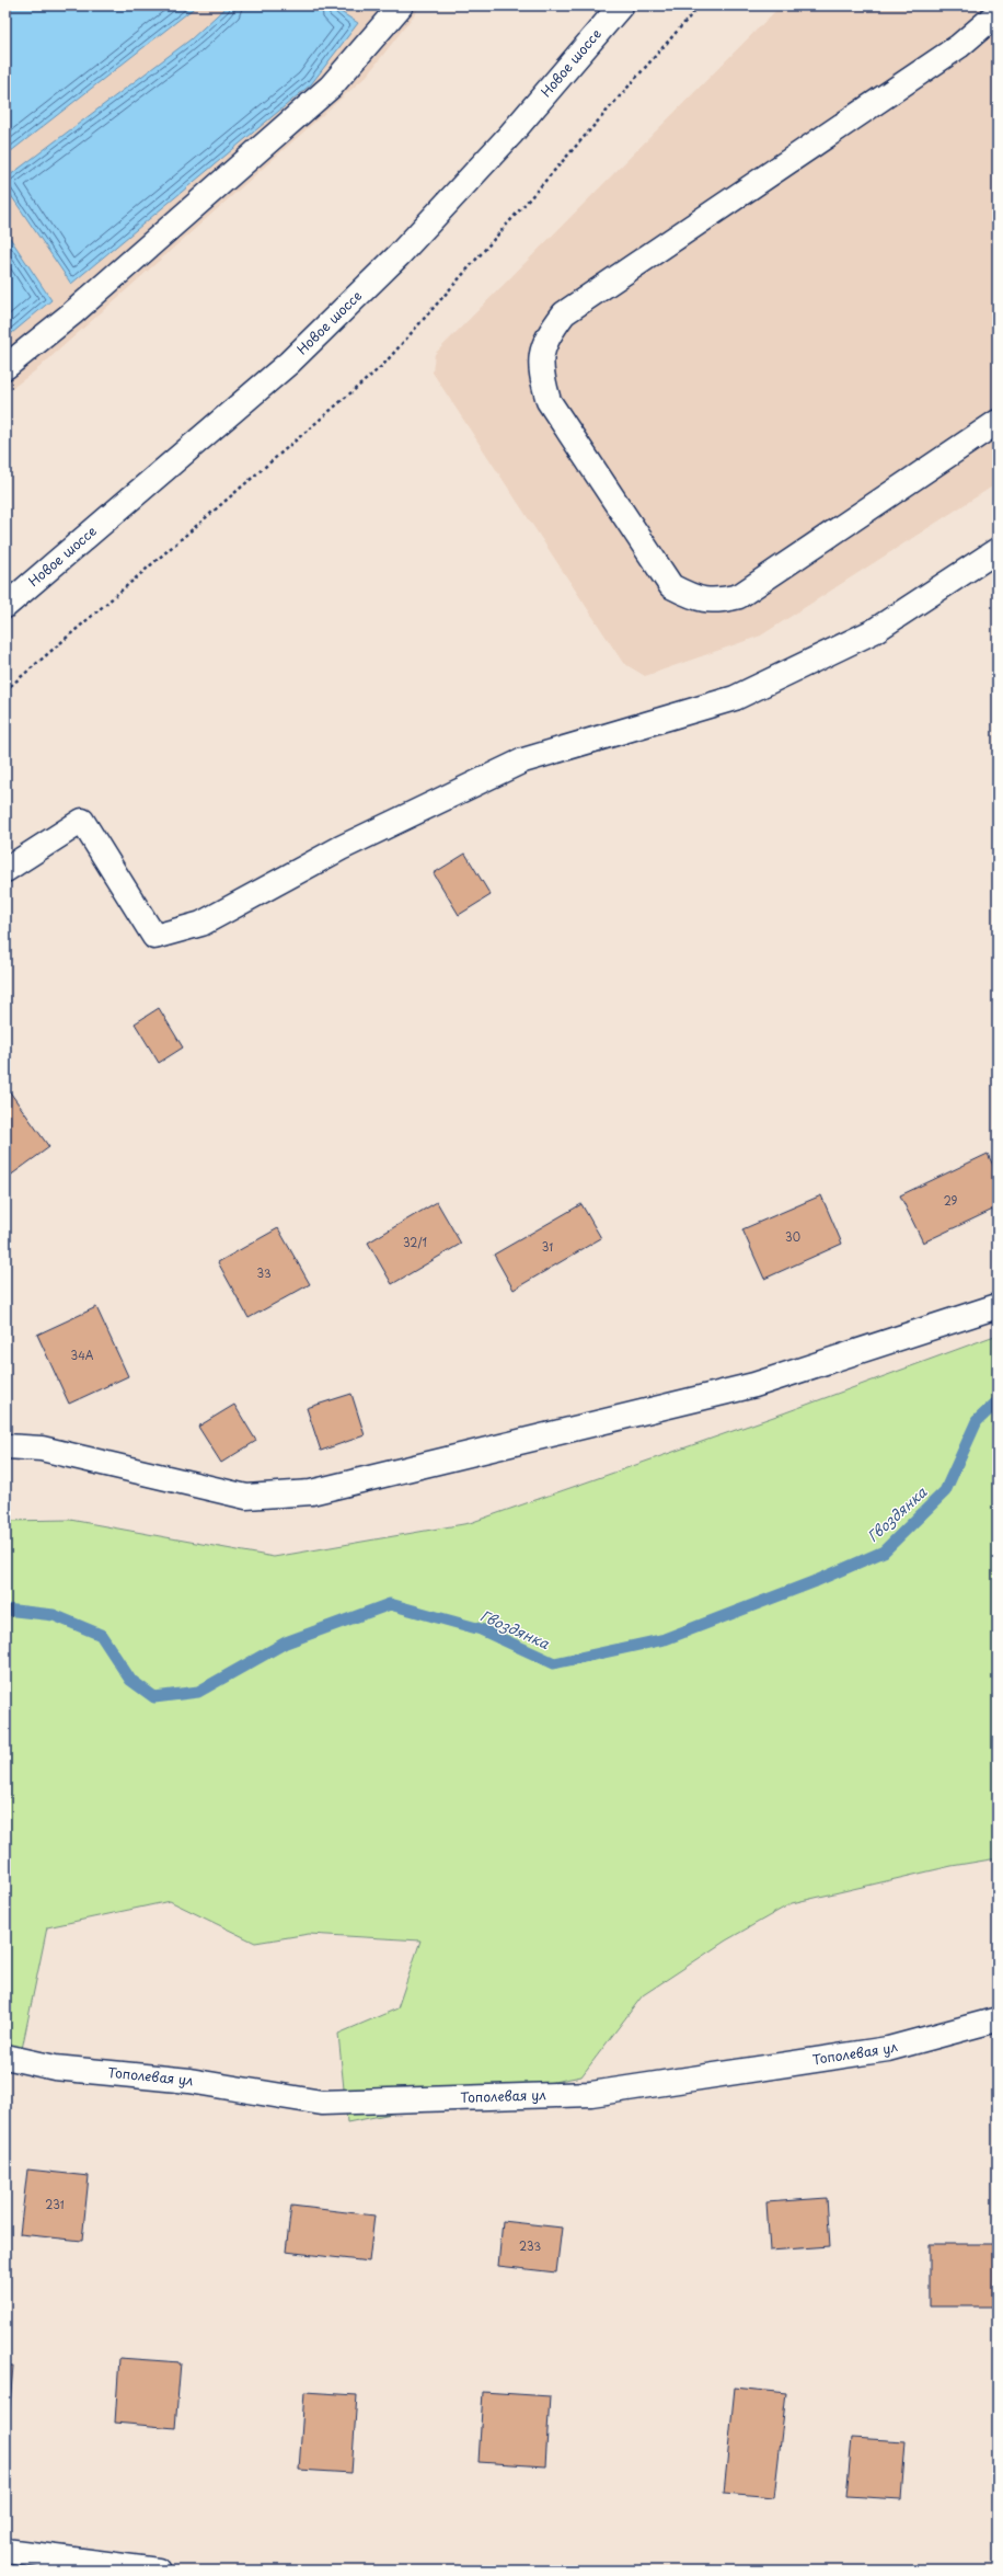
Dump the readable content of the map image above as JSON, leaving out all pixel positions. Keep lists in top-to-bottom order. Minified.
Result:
{"streets":{"street":["Новое шоссе","Тополевая ул"]},"water":["Гвоздянка"],"house_numbers":["29","30","32/1","31","33","34А","231","233"]}
